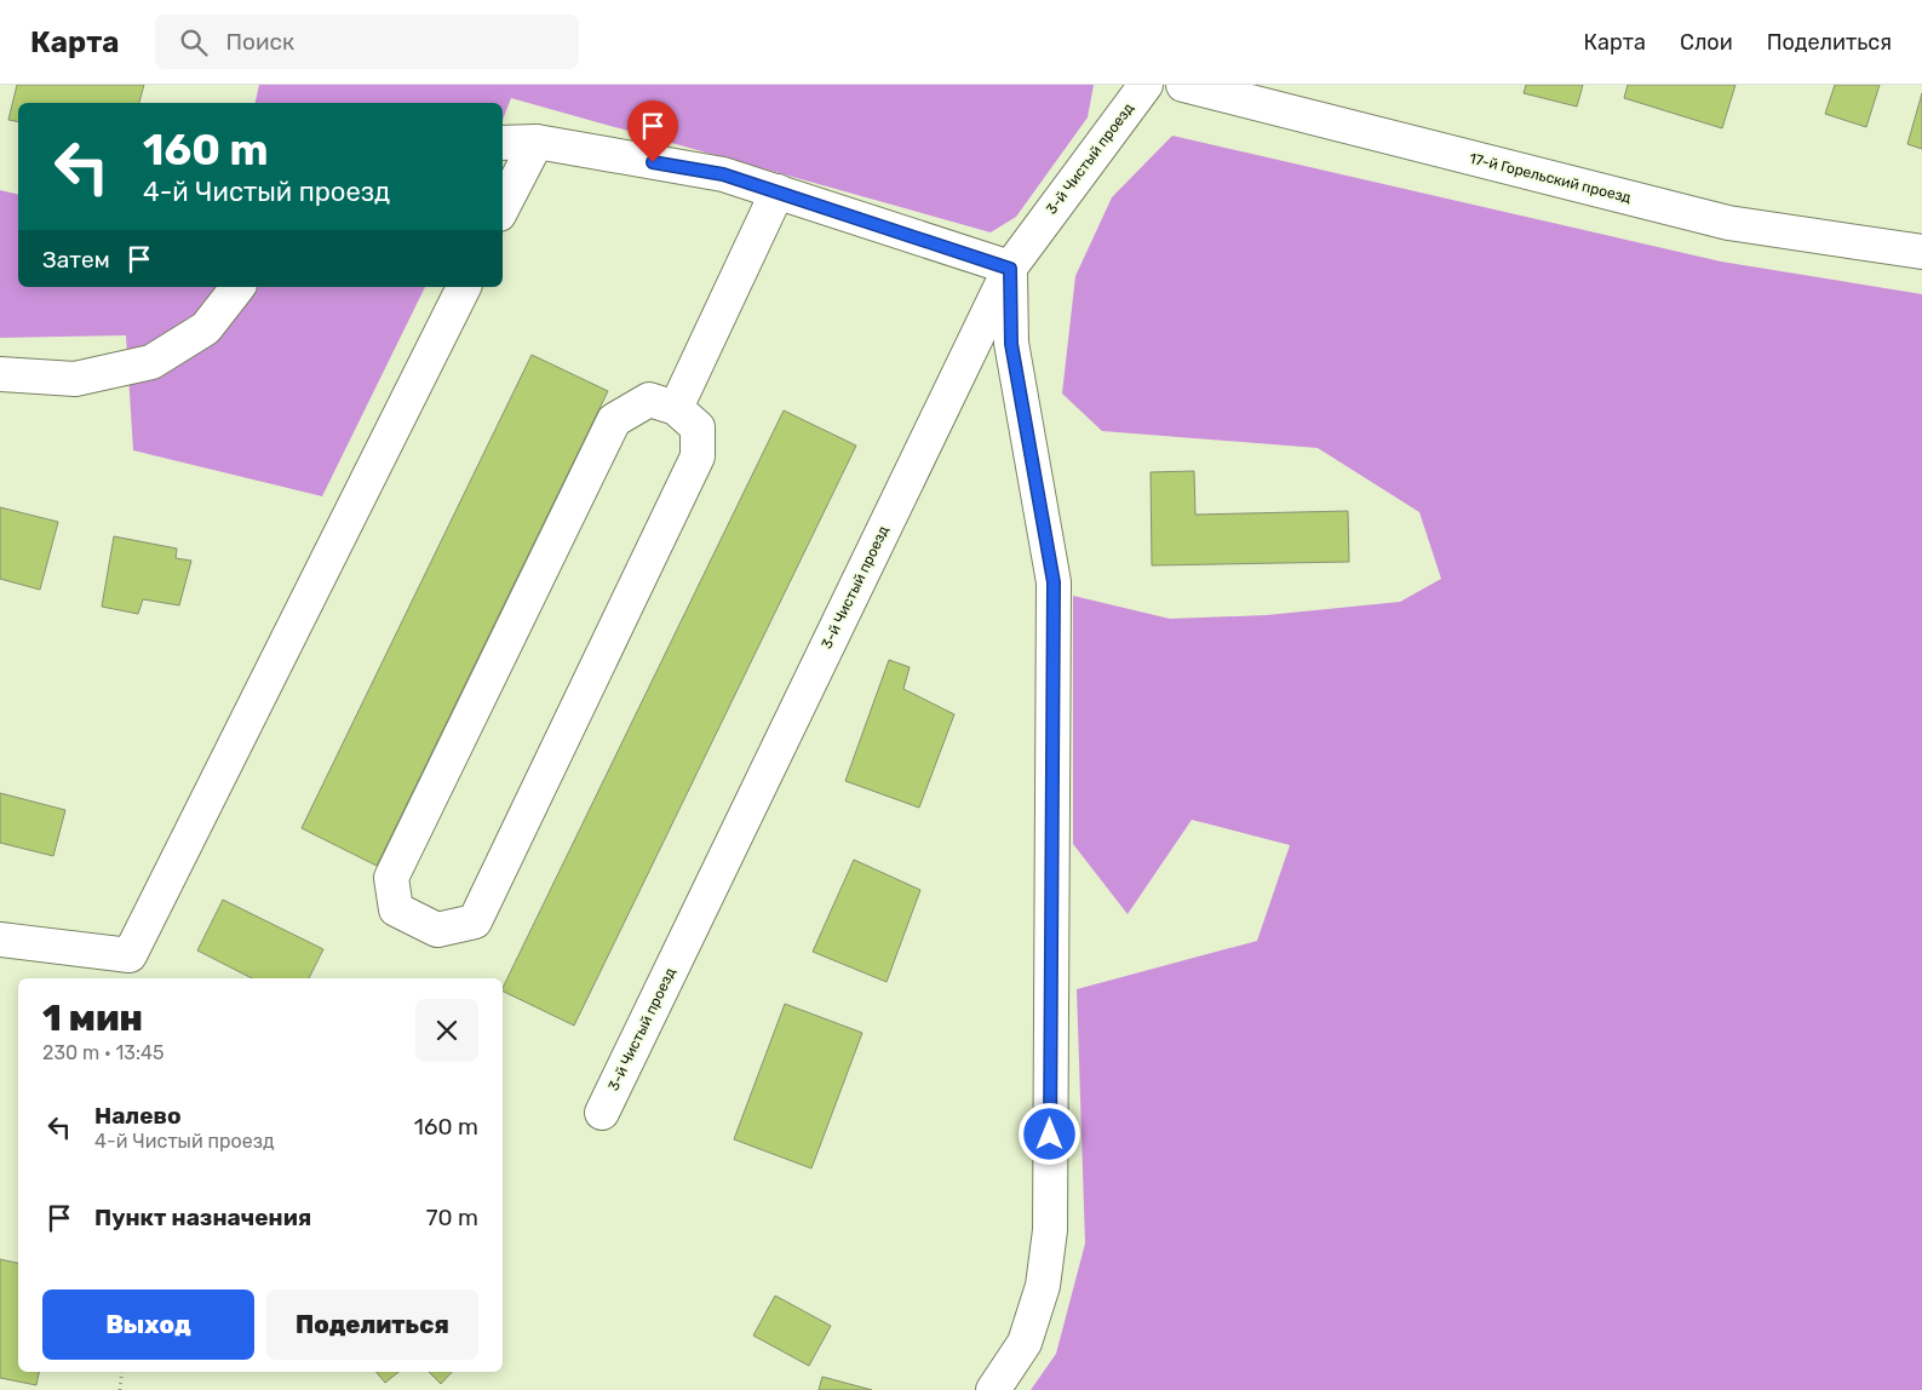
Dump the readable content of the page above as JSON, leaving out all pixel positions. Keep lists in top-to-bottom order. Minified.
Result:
{"streets":{"street":["3-й Чистый проезд","17-й Горельский проезд"]},"page":{"header":"Карта","search":"Поиск","nav":["Карта","Слои","Поделиться"],"turn":["160 m","4-й Чистый проезд"],"then":"Затем","heading":["1 мин","230 m · 13:45"],"list":[{"name":"Налево","note":"4-й Чистый проезд","value":"160 m"},{"name":"Пункт назначения","value":"70 m"}],"buttons":["Выход","Поделиться"]}}
